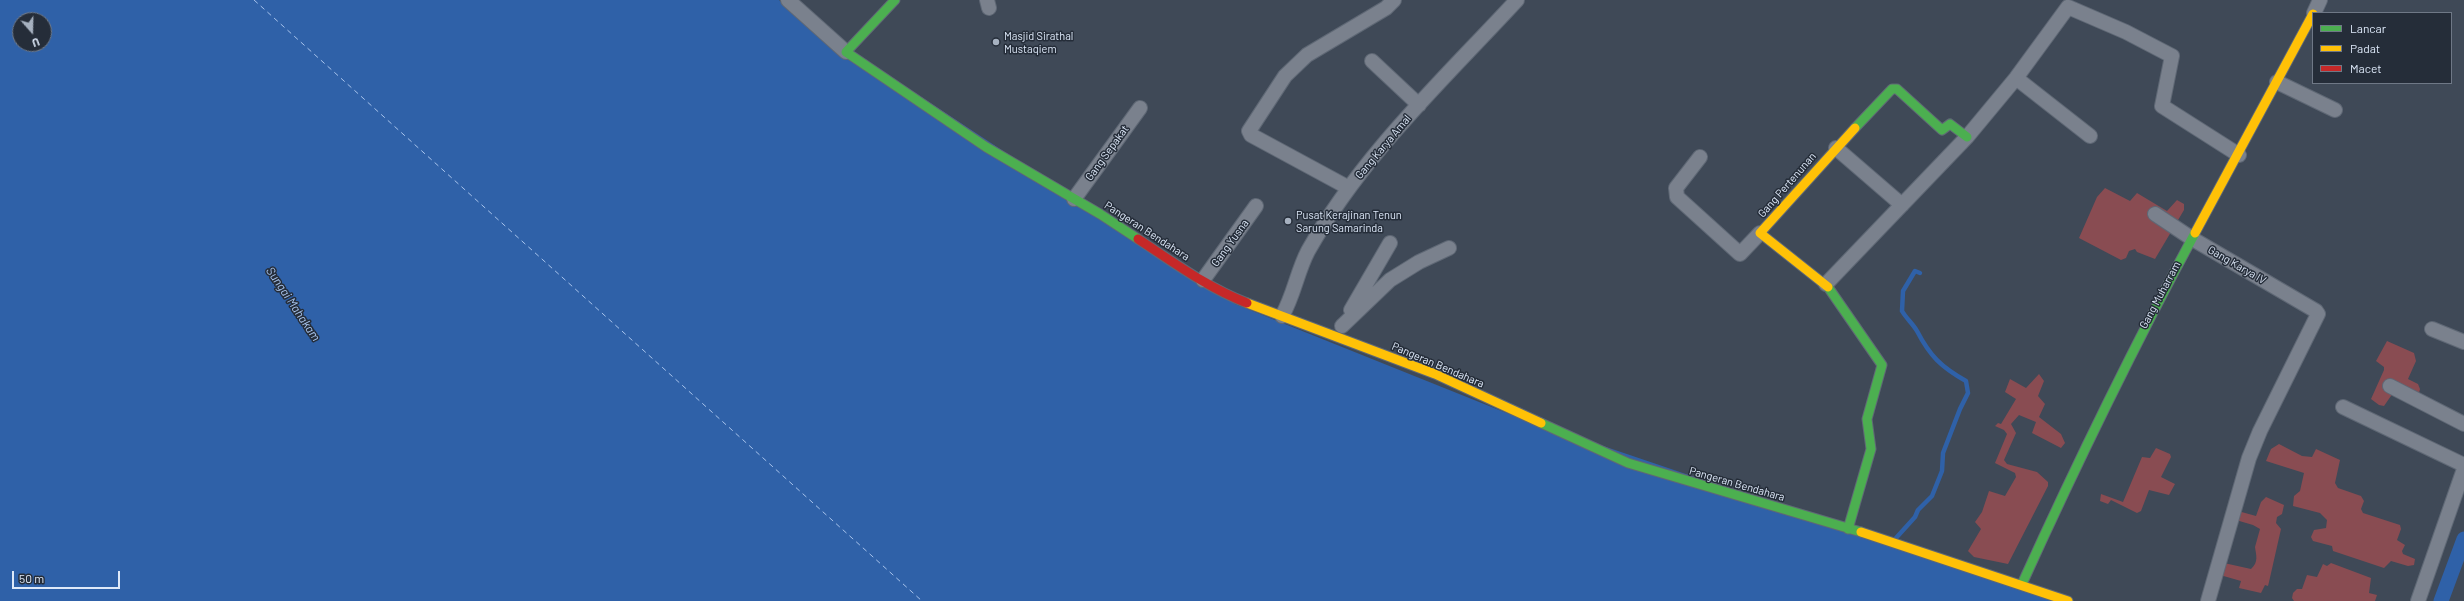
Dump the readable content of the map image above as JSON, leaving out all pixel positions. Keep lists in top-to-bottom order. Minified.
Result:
{"streets":{"street":["Gang Karya Amal","Gang Sepakat","Gang Pertenunan","Pangeran Bendahara","Gang Yusna","Gang Karya IV","Gang Muharram"]},"crossings":[["Gang Karya Amal","Pangeran Bendahara"],["Gang Sepakat","Pangeran Bendahara"],["Gang Pertenunan","Pangeran Bendahara"],["Pangeran Bendahara","Gang Yusna"],["Pangeran Bendahara","Gang Muharram"],["Gang Karya IV","Gang Muharram"]],"water":["Sungai Mahakam"],"places":["Masjid Sirathal Mustaqiem","Pusat Kerajinan Tenun Sarung Samarinda"],"legend":["Lancar","Padat","Macet"],"scale_bar":"50 m","north":"bottom"}
